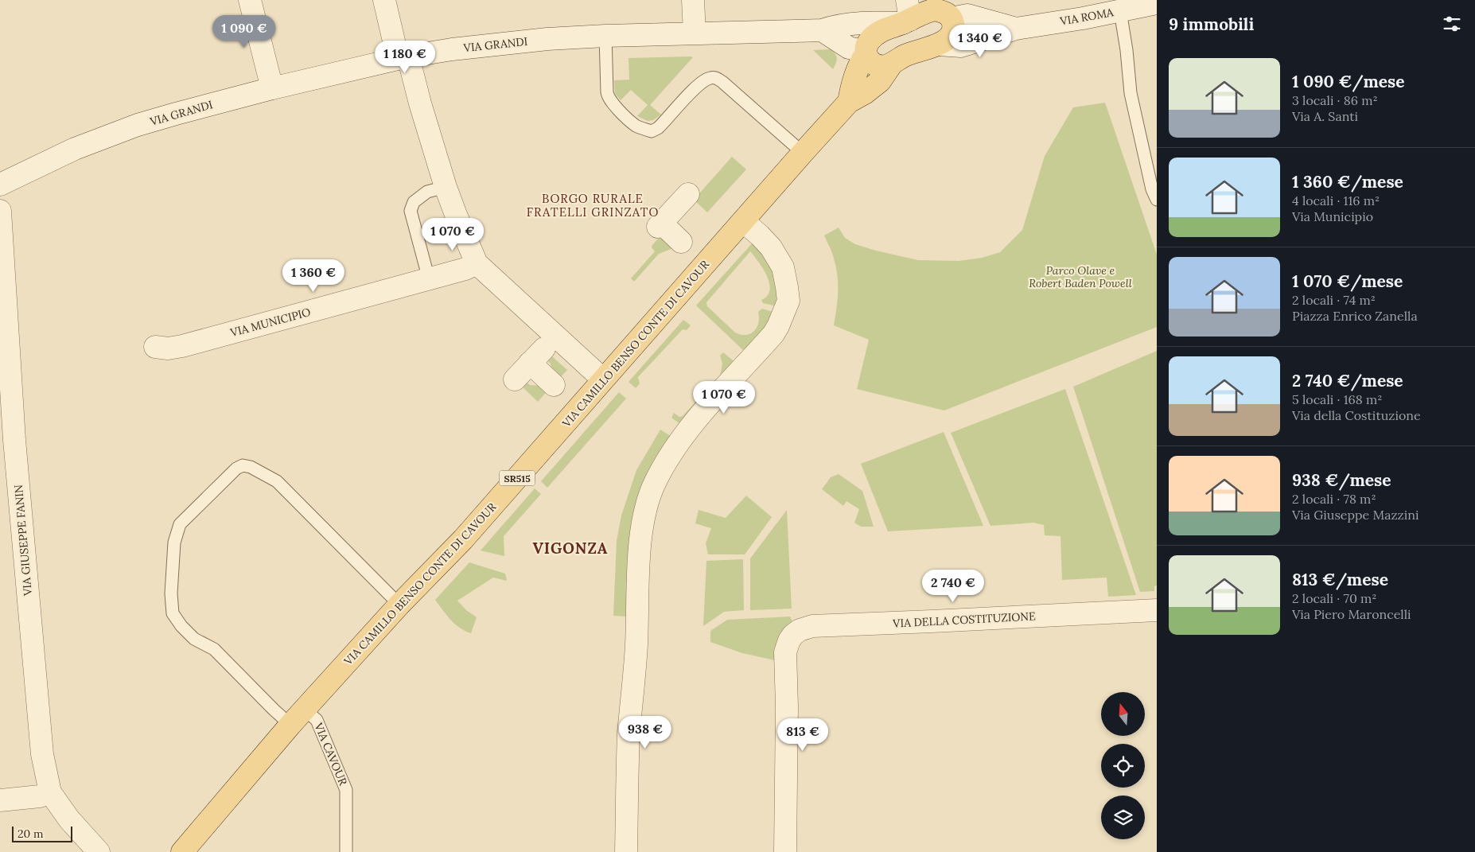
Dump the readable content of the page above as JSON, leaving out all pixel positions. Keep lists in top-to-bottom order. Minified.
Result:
{"streets":{"main road":["VIA CAMILLO BENSO CONTE DI CAVOUR","SR515"],"street":["VIA ROMA","VIA GRANDI","VIA MUNICIPIO","VIA GIUSEPPE FANIN","VIA DELLA COSTITUZIONE"],"lane":["VIA CAVOUR"]},"crossings":[["VIA CAMILLO BENSO CONTE DI CAVOUR","SR515"],["VIA CAMILLO BENSO CONTE DI CAVOUR","VIA CAVOUR"]],"districts":["BORGO RURALE FRATELLI GRINZATO","VIGONZA"],"parks":["Parco Olave e Robert Baden Powell"],"scale_bar":"20 m","north":"top","page":{"heading":"9 immobili","price":["1 090 €","1 340 €","1 180 €","1 070 €","1 360 €","1 070 €","2 740 €","938 €","813 €"],"list":[{"name":"1 090 €/mese","note":"3 locali · 86 m² · Via A. Santi"},{"name":"1 360 €/mese","note":"4 locali · 116 m² · Via Municipio"},{"name":"1 070 €/mese","note":"2 locali · 74 m² · Piazza Enrico Zanella"},{"name":"2 740 €/mese","note":"5 locali · 168 m² · Via della Costituzione"},{"name":"938 €/mese","note":"2 locali · 78 m² · Via Giuseppe Mazzini"},{"name":"813 €/mese","note":"2 locali · 70 m² · Via Piero Maroncelli"}],"scale":"20 m"}}
